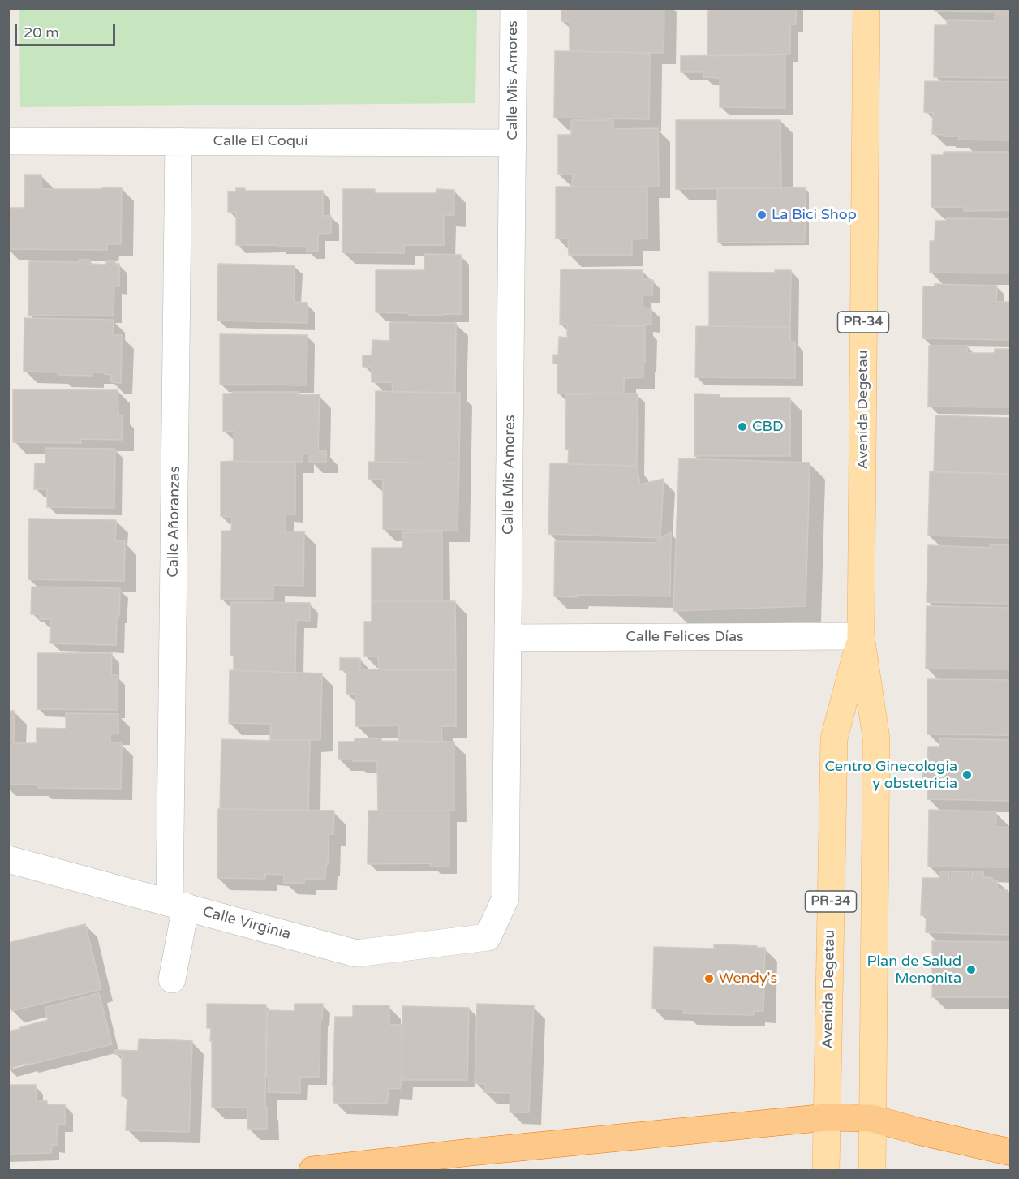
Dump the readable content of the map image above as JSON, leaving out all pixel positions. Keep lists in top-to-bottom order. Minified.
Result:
{"streets":{"main road":["PR-34","Avenida Degetau"],"street":["Calle Mis Amores","Calle El Coquí","Calle Añoranzas","Calle Felices Días","Calle Virginia"]},"crossings":[["Calle Mis Amores","Calle El Coquí"],["Calle Mis Amores","Calle Felices Días"],["Calle Mis Amores","Calle Virginia"],["Calle El Coquí","Calle Añoranzas"],["Avenida Degetau","Calle Felices Días"],["Calle Añoranzas","Calle Virginia"]],"places":["La Bici Shop","CBD","Centro Ginecologia y obstetricia","Plan de Salud Menonita","Wendy's"],"scale_bar":"20 m"}
